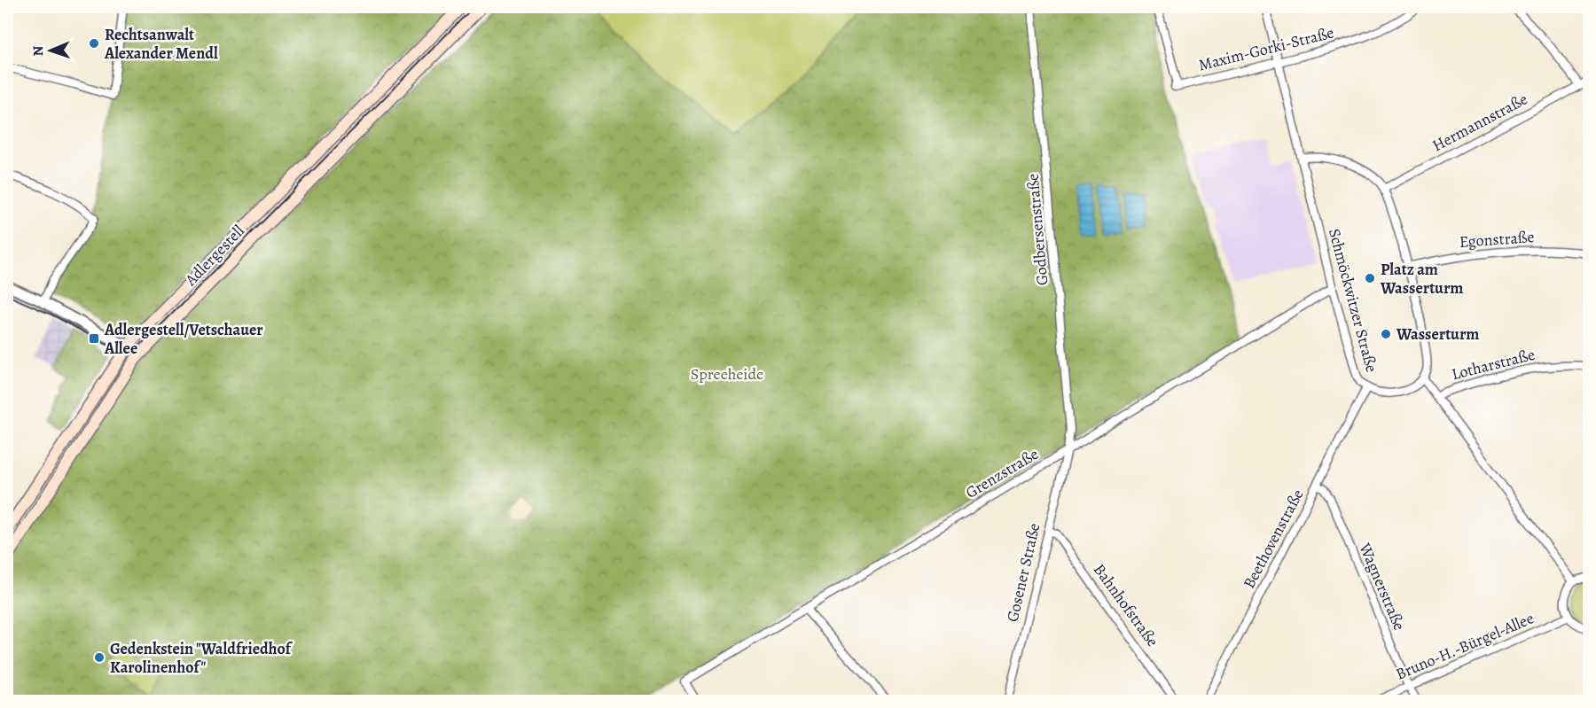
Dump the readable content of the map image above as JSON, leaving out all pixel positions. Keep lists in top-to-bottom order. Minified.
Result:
{"streets":{"main road":["Adlergestell"],"street":["Maxim-Gorki-Straße","Hermannstraße","Godbersenstraße","Egonstraße","Schmöckwitzer Straße","Lotharstraße","Grenzstraße","Beethovenstraße","Gosener Straße","Wagnerstraße","Bahnhofstraße","Bruno-H.-Bürgel-Allee"]},"crossings":[["Maxim-Gorki-Straße","Schmöckwitzer Straße"],["Godbersenstraße","Grenzstraße"],["Godbersenstraße","Gosener Straße"],["Schmöckwitzer Straße","Grenzstraße"],["Schmöckwitzer Straße","Beethovenstraße"],["Grenzstraße","Gosener Straße"],["Beethovenstraße","Wagnerstraße"],["Gosener Straße","Bahnhofstraße"],["Wagnerstraße","Bruno-H.-Bürgel-Allee"]],"parks":["Spreeheide"],"places":{"other":["Rechtsanwalt Alexander Mendl","Platz am Wasserturm","Wasserturm","Gedenkstein \"Waldfriedhof Karolinenhof\""],"transit":["Adlergestell/Vetschauer Allee"]},"north":"left"}
